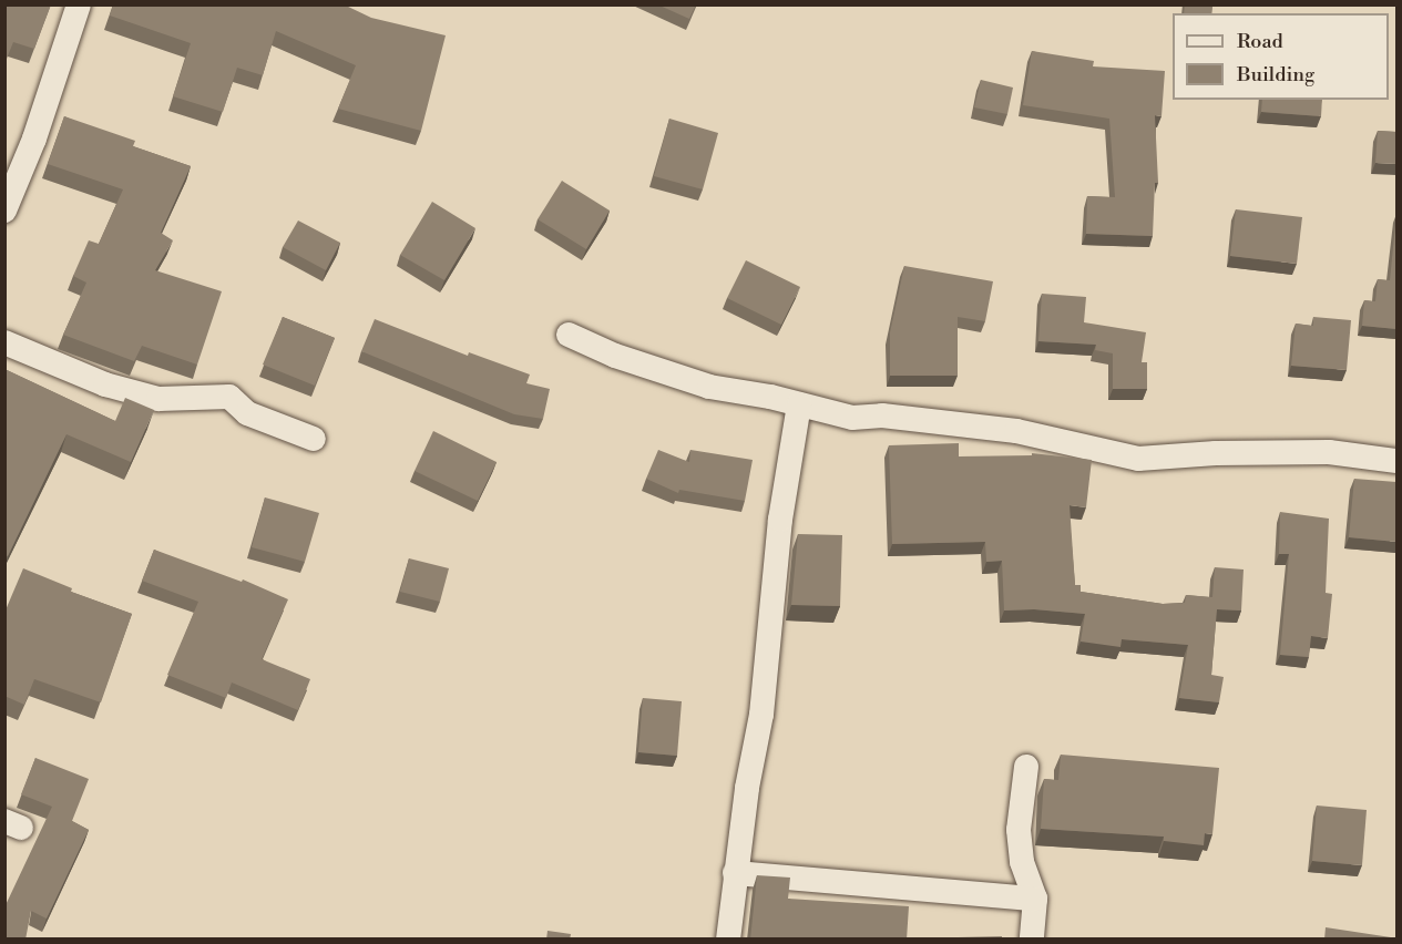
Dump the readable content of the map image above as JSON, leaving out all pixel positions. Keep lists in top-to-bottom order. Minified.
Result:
{"legend":["Road","Building"]}
